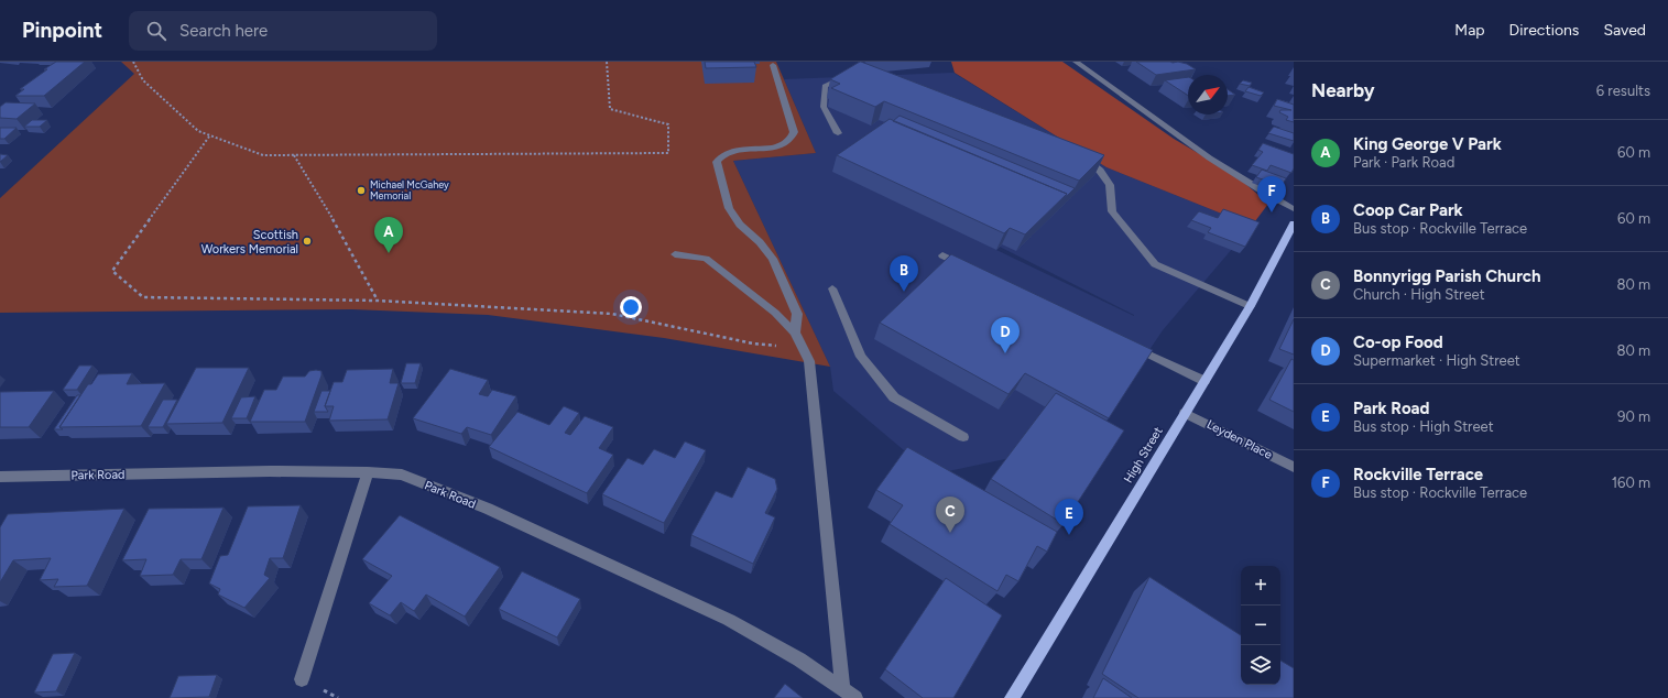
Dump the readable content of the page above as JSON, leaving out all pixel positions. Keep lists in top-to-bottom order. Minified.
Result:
{"streets":{"main road":["High Street"],"street":["Leyden Place","Park Road"]},"crossings":[["Leyden Place","High Street"]],"places":["Michael McGahey Memorial","Scottish Workers Memorial"],"north":"top right","page":{"header":"Pinpoint","search":"Search here","nav":["Map","Directions","Saved"],"heading":["Nearby","6 results"],"list":[{"mark":"A","name":"King George V Park","note":"Park · Park Road","value":"60 m"},{"mark":"B","name":"Coop Car Park","note":"Bus stop · Rockville Terrace","value":"60 m"},{"mark":"C","name":"Bonnyrigg Parish Church","note":"Church · High Street","value":"80 m"},{"mark":"D","name":"Co-op Food","note":"Supermarket · High Street","value":"80 m"},{"mark":"E","name":"Park Road","note":"Bus stop · High Street","value":"90 m"},{"mark":"F","name":"Rockville Terrace","note":"Bus stop · Rockville Terrace","value":"160 m"}],"pins":["F","A","B","D","C","E"],"map_buttons":["+","−"]}}
